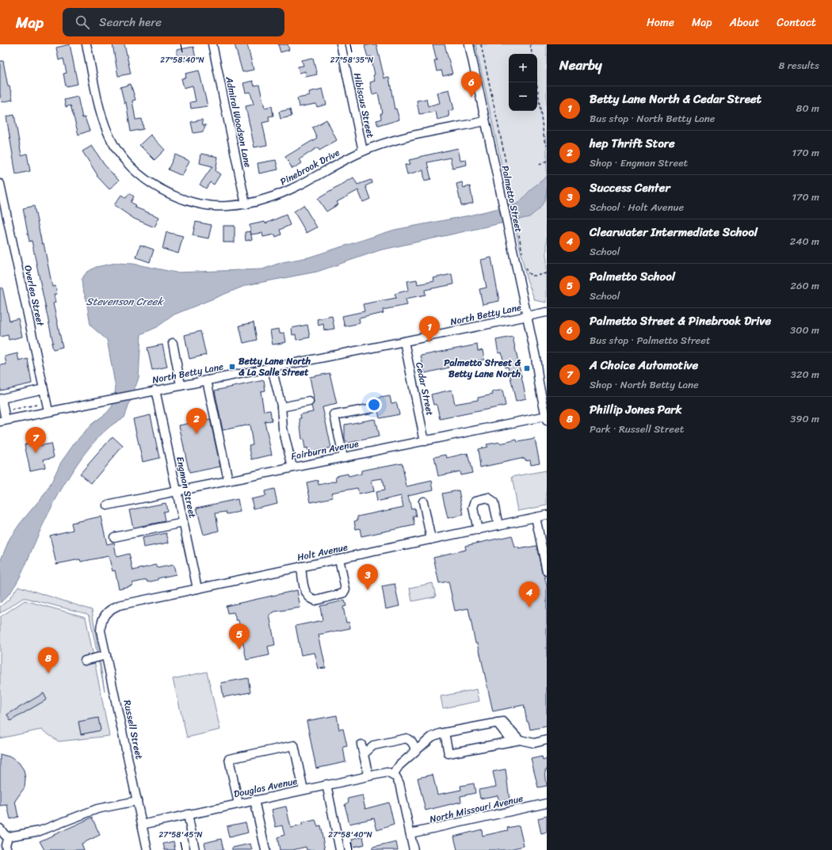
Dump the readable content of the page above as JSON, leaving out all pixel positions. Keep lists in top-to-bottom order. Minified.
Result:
{"streets":{"street":["Hibiscus Street","Admiral Woodson Lane","Pinebrook Drive","Palmetto Street","Overlea Street","North Betty Lane","Cedar Street","Fairburn Avenue","Engman Street","Holt Avenue","Russell Street","Douglas Avenue","North Missouri Avenue"]},"crossings":[["Hibiscus Street","Pinebrook Drive"],["Admiral Woodson Lane","Pinebrook Drive"],["Pinebrook Drive","Palmetto Street"],["Palmetto Street","North Betty Lane"],["Palmetto Street","Fairburn Avenue"],["Overlea Street","North Betty Lane"],["North Betty Lane","Cedar Street"],["North Betty Lane","Engman Street"],["Cedar Street","Fairburn Avenue"],["Fairburn Avenue","Engman Street"],["Engman Street","Holt Avenue"],["Holt Avenue","Russell Street"],["Russell Street","Douglas Avenue"]],"water":["Stevenson Creek"],"places":{"transit":["Betty Lane North & La Salle Street","Palmetto Street & Betty Lane North"]},"page":{"header":"Map","search":"Search here","nav":["Home","Map","About","Contact"],"heading":["Nearby","8 results"],"map_buttons":["+","−"],"pins":["6","1","2","7","3","4","5","8"],"list":[{"mark":"1","name":"Betty Lane North & Cedar Street","note":"Bus stop · North Betty Lane","value":"80 m"},{"mark":"2","name":"hep Thrift Store","note":"Shop · Engman Street","value":"170 m"},{"mark":"3","name":"Success Center","note":"School · Holt Avenue","value":"170 m"},{"mark":"4","name":"Clearwater Intermediate School","note":"School","value":"240 m"},{"mark":"5","name":"Palmetto School","note":"School","value":"260 m"},{"mark":"6","name":"Palmetto Street & Pinebrook Drive","note":"Bus stop · Palmetto Street","value":"300 m"},{"mark":"7","name":"A Choice Automotive","note":"Shop · North Betty Lane","value":"320 m"},{"mark":"8","name":"Phillip Jones Park","note":"Park · Russell Street","value":"390 m"}]},"coordinates":["27°58'40\"N","27°58'35\"N","27°58'45\"N"]}
